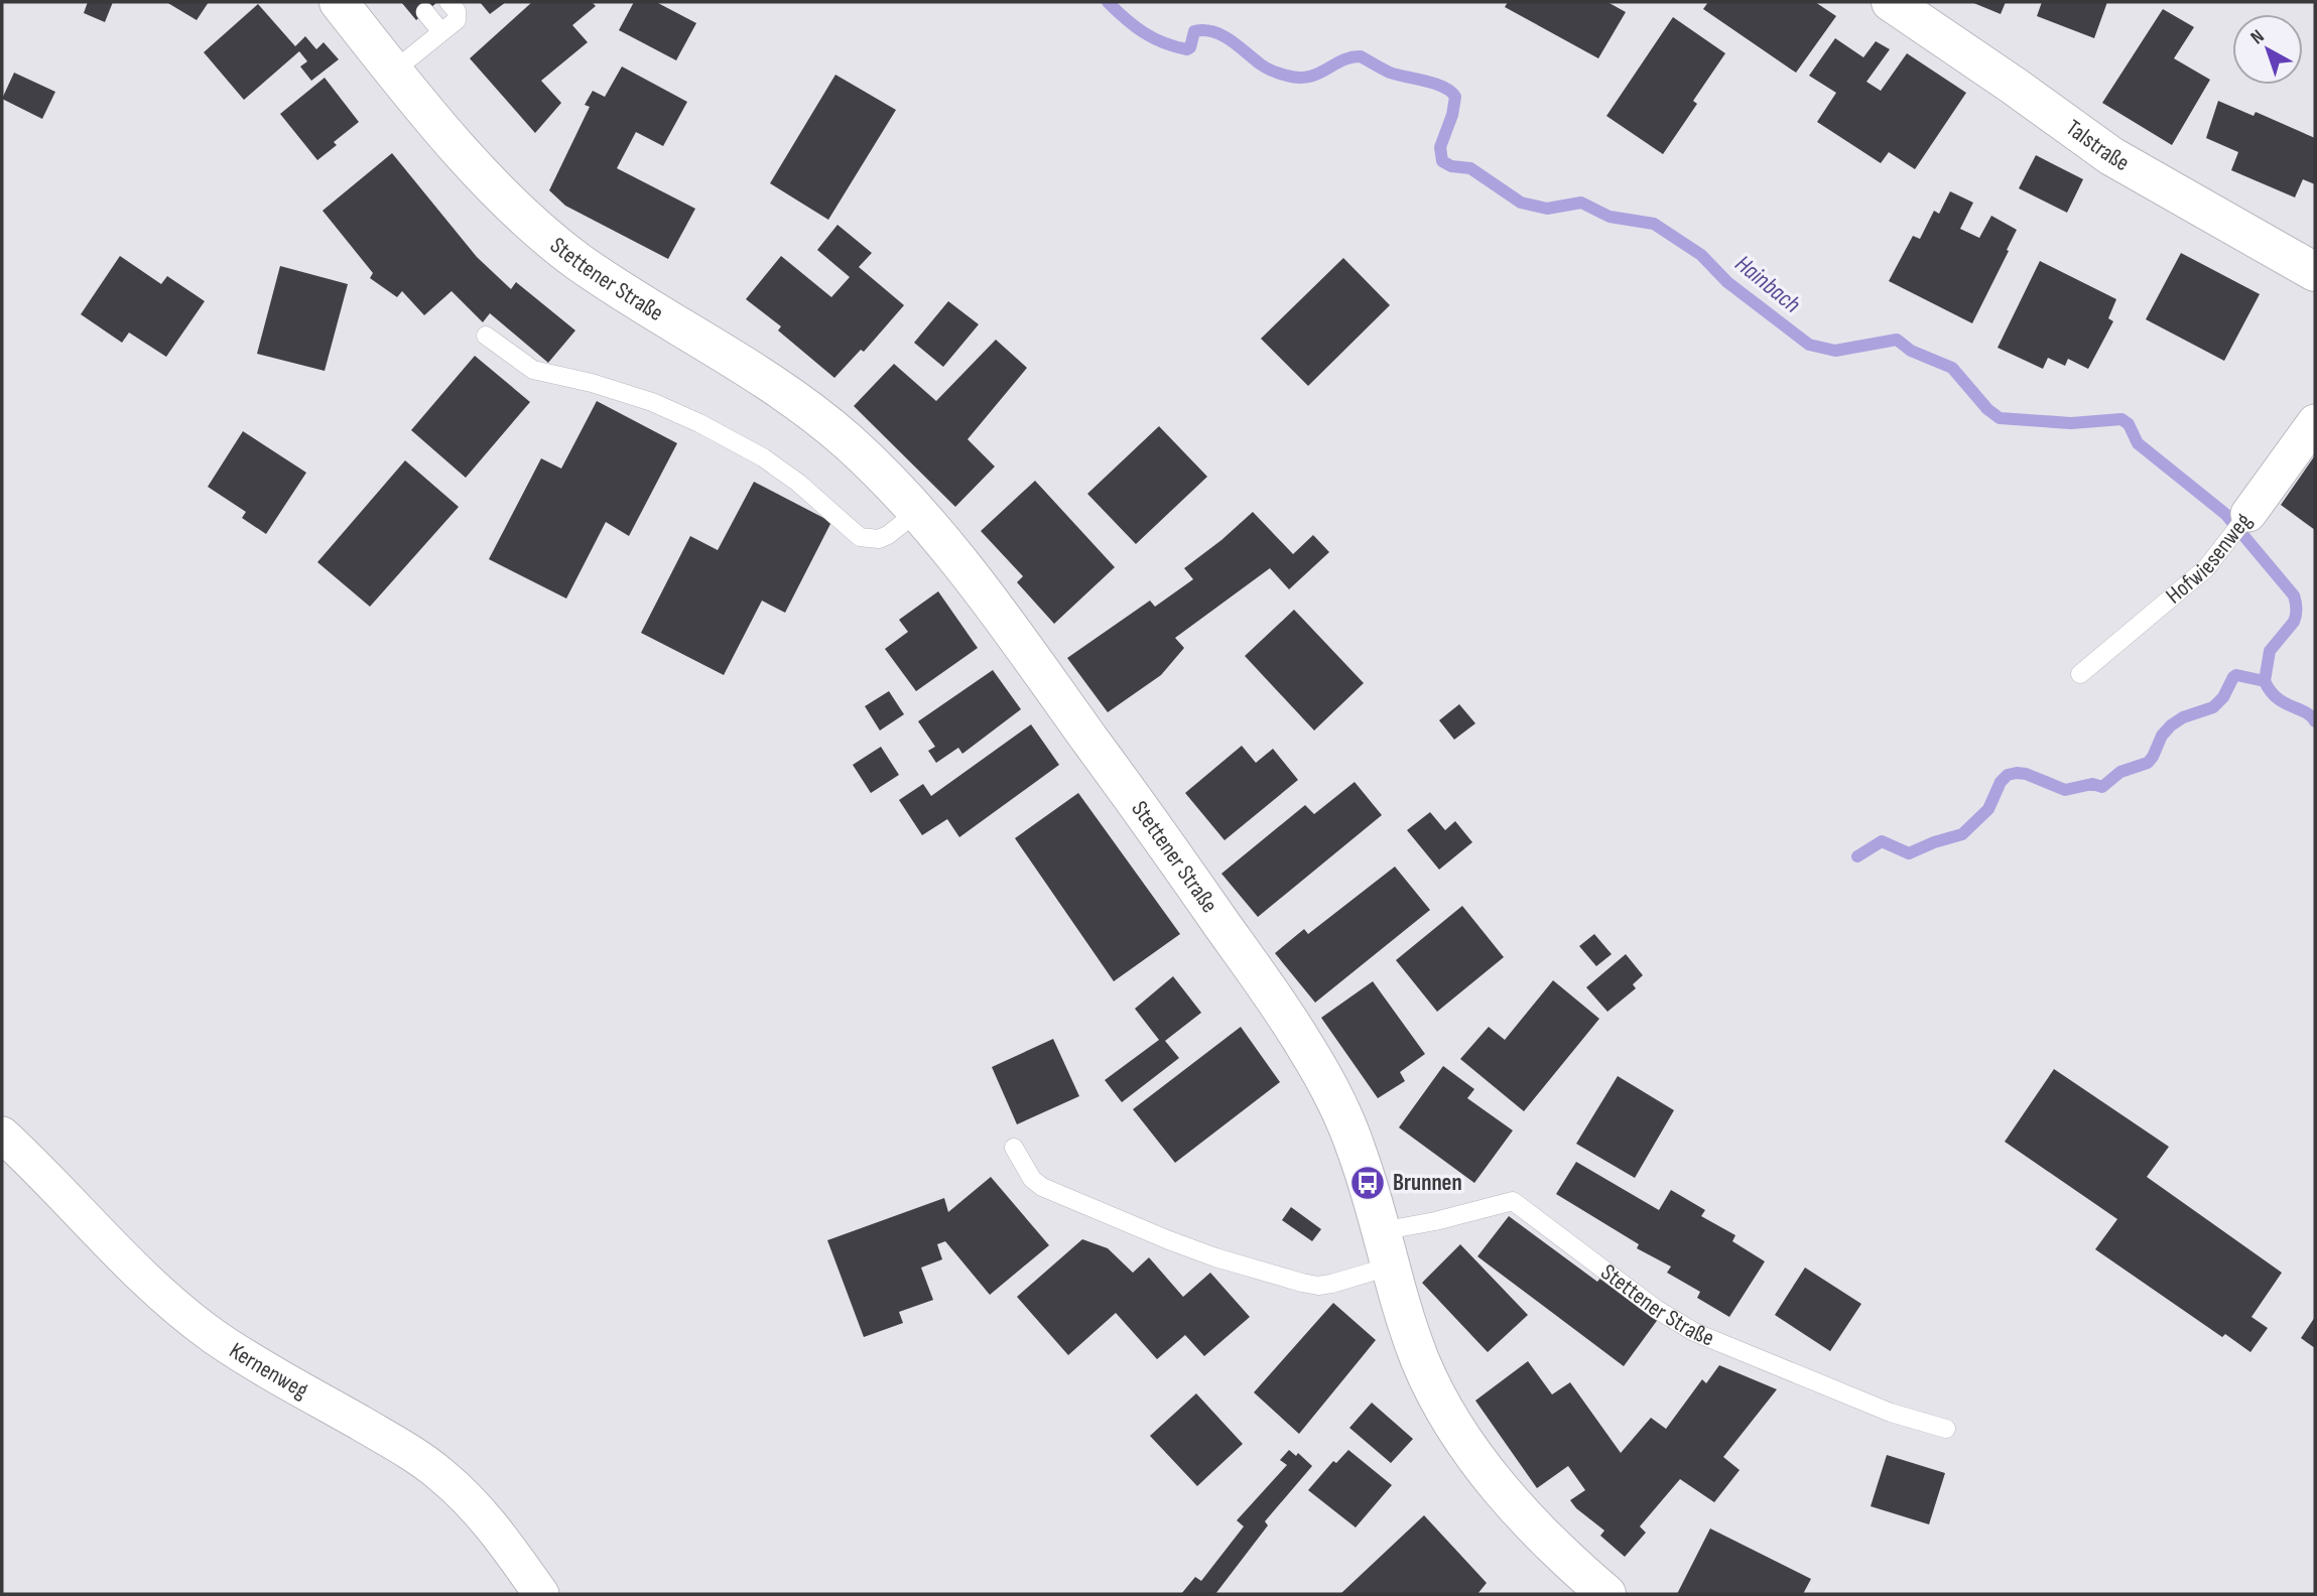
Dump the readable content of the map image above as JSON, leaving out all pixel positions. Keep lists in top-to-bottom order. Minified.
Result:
{"streets":{"street":["Talstraße","Stettener Straße","Hofwiesenweg","Kernenweg"]},"water":["Hainbach"],"places":{"bus stop":["Brunnen"]},"north":"top left"}
